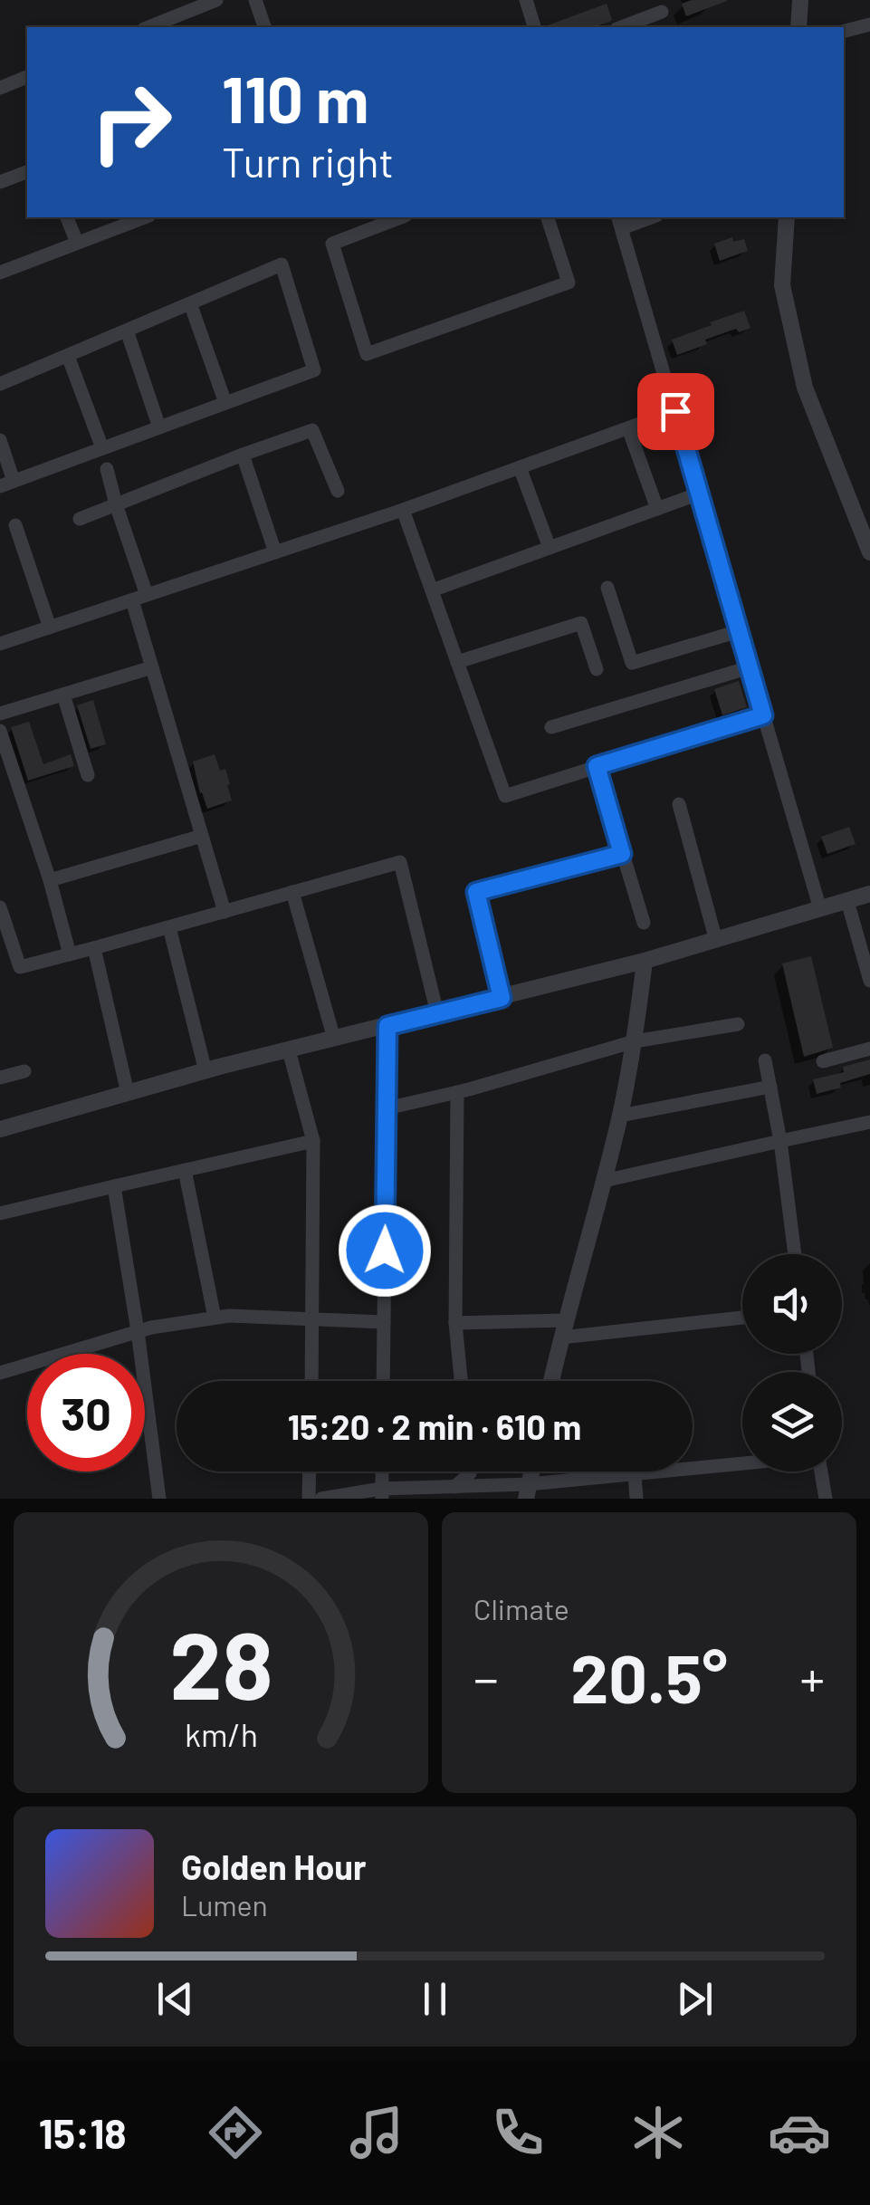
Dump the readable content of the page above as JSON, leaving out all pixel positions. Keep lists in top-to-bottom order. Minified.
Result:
{"page":{"turn":["110 m","Turn right"],"limit":"30","trip":"15:20 · 2 min · 610 m","tile":"Climate","heat":["−","20.5°","+"],"song":["Golden Hour","Lumen"],"tabs":"15:18","gauge":["28","km/h"]}}
